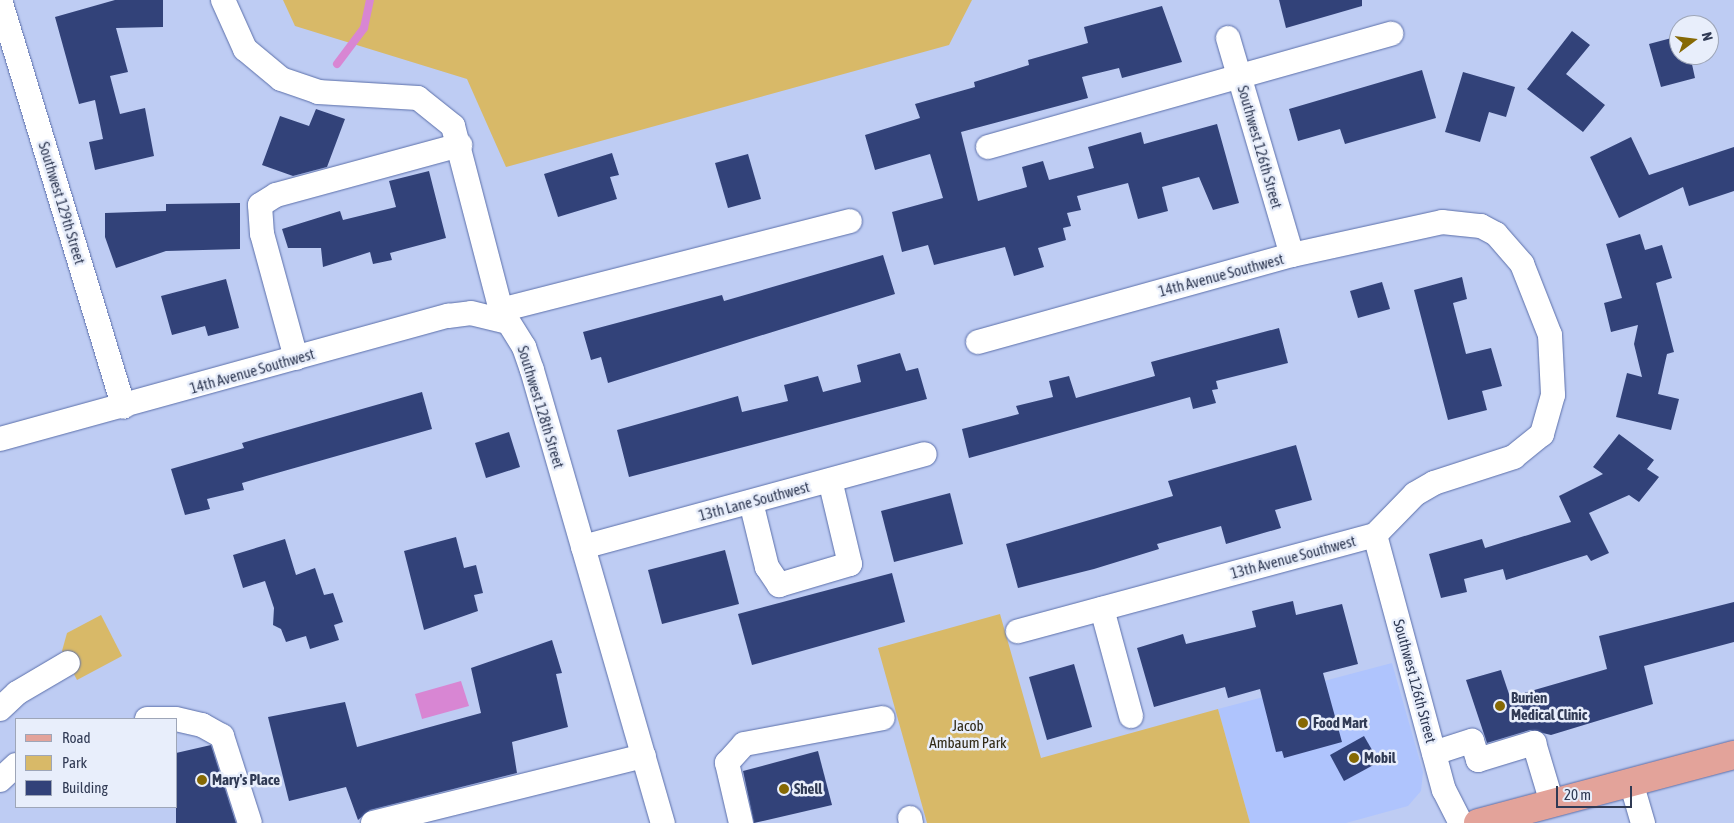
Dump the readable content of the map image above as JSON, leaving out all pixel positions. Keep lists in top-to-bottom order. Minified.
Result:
{"streets":{"street":["Southwest 126th Street","Southwest 129th Street","14th Avenue Southwest","Southwest 128th Street","13th Lane Southwest","13th Avenue Southwest"]},"crossings":[["Southwest 126th Street","14th Avenue Southwest"],["Southwest 126th Street","13th Avenue Southwest"],["Southwest 129th Street","14th Avenue Southwest"],["14th Avenue Southwest","Southwest 128th Street"],["14th Avenue Southwest","13th Avenue Southwest"],["Southwest 128th Street","13th Lane Southwest"]],"parks":["Jacob Ambaum Park"],"places":["Burien Medical Clinic","Food Mart","Mobil","Mary's Place","Shell"],"legend":["Road","Park","Building"],"scale_bar":"20 m","north":"right"}
